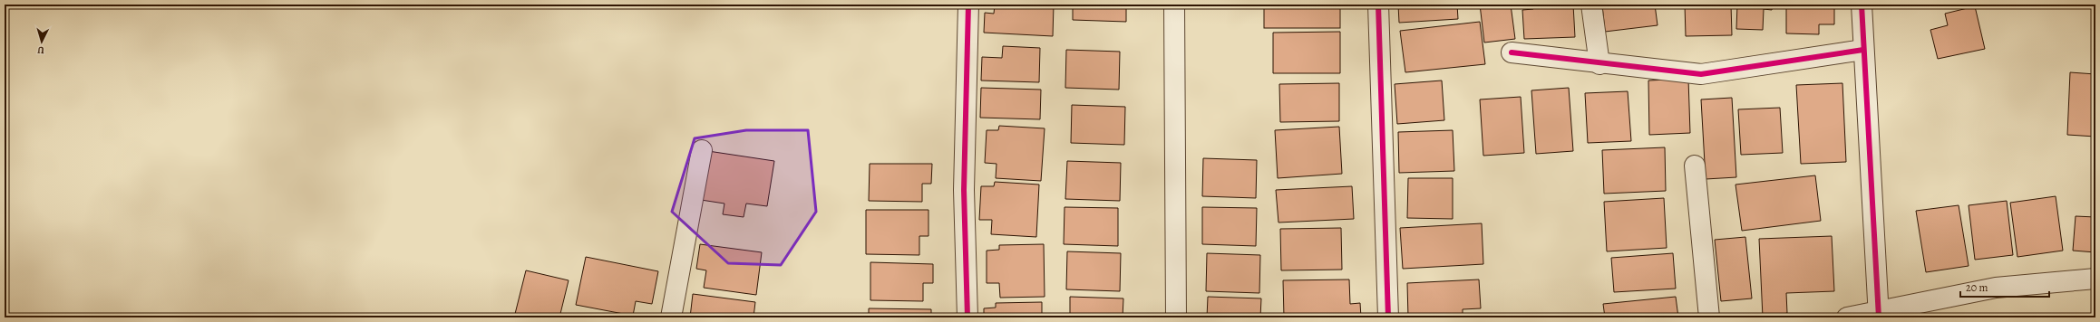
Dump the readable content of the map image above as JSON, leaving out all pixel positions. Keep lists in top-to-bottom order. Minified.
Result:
{"scale_bar":"20 m","north":"bottom"}
